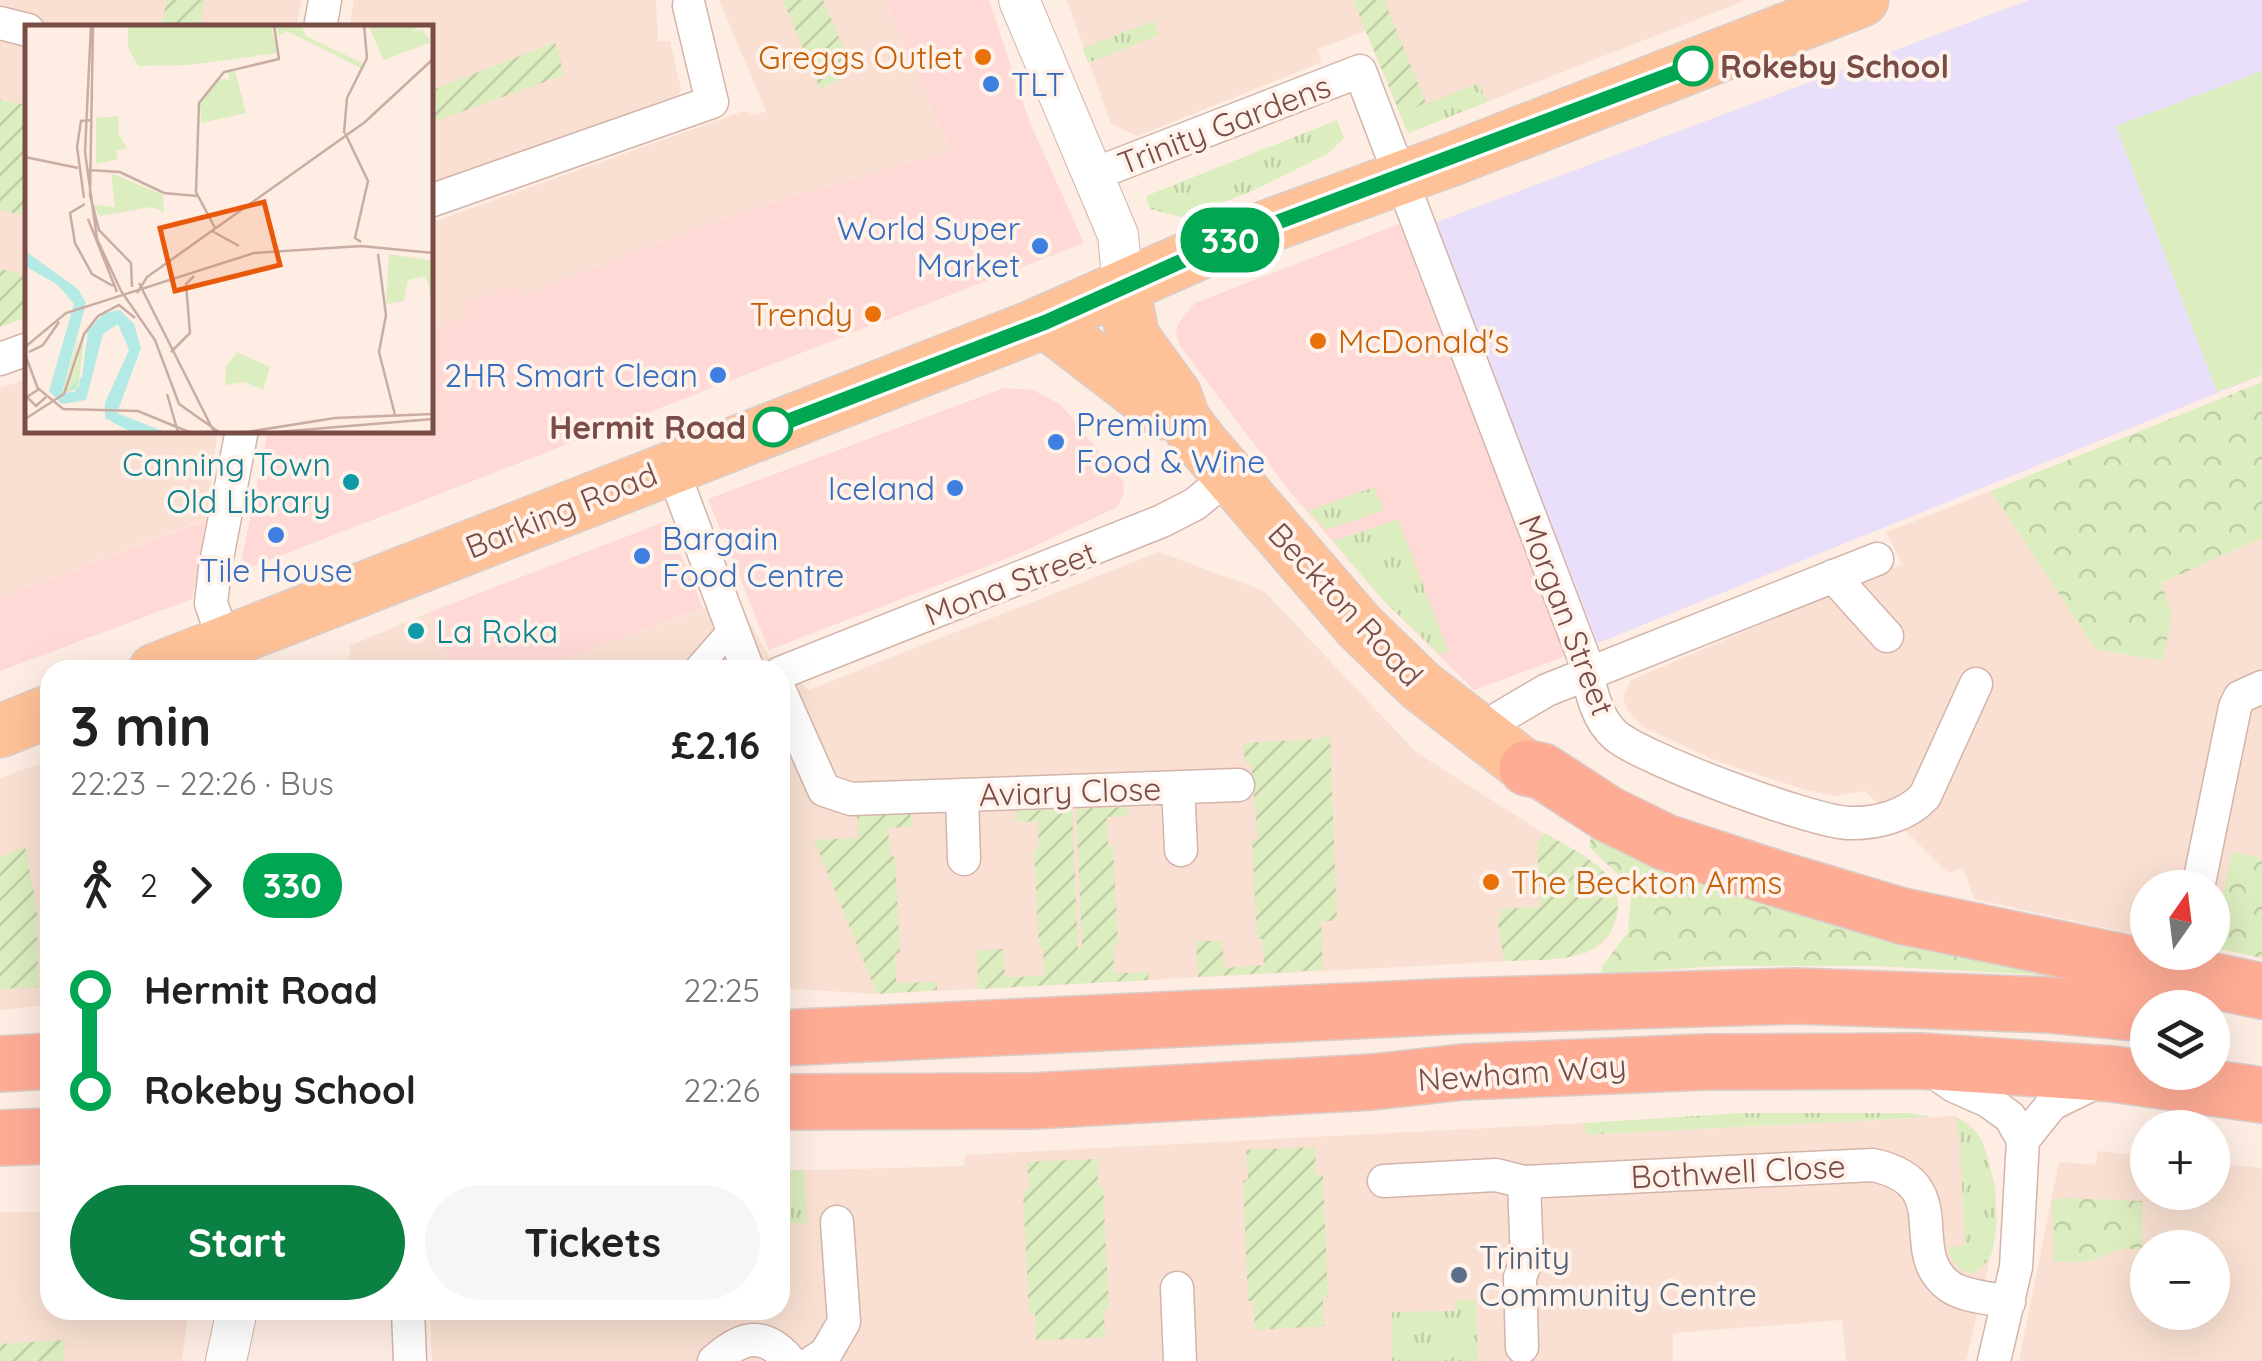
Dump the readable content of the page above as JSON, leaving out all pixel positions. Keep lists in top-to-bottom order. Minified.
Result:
{"streets":{"highway":["Newham Way"],"main road":["Barking Road","Beckton Road"],"street":["Trinity Gardens","Mona Street","Morgan Street","Aviary Close","Bothwell Close"]},"crossings":[["Trinity Gardens","Barking Road"],["Trinity Gardens","Morgan Street"],["Barking Road","Beckton Road"],["Barking Road","Morgan Street"],["Mona Street","Beckton Road"]],"places":["Greggs Outlet","Rokeby School","TLT","World Super Market","Trendy","McDonald's","2HR Smart Clean","Hermit Road","Premium Food & Wine","Canning Town Old Library","Iceland","Tile House","Bargain Food Centre","La Roka","The Beckton Arms","Trinity Community Centre"],"lines":["bus line 330"],"north":"top","page":{"on_map":"330","heading":["3 min","22:23 – 22:26 · Bus","£2.16"],"legs":["2","330"],"map_buttons":["+","−"],"list":[{"name":"Hermit Road","value":"22:25"},{"name":"Rokeby School","value":"22:26"}],"buttons":["Start","Tickets"]}}
